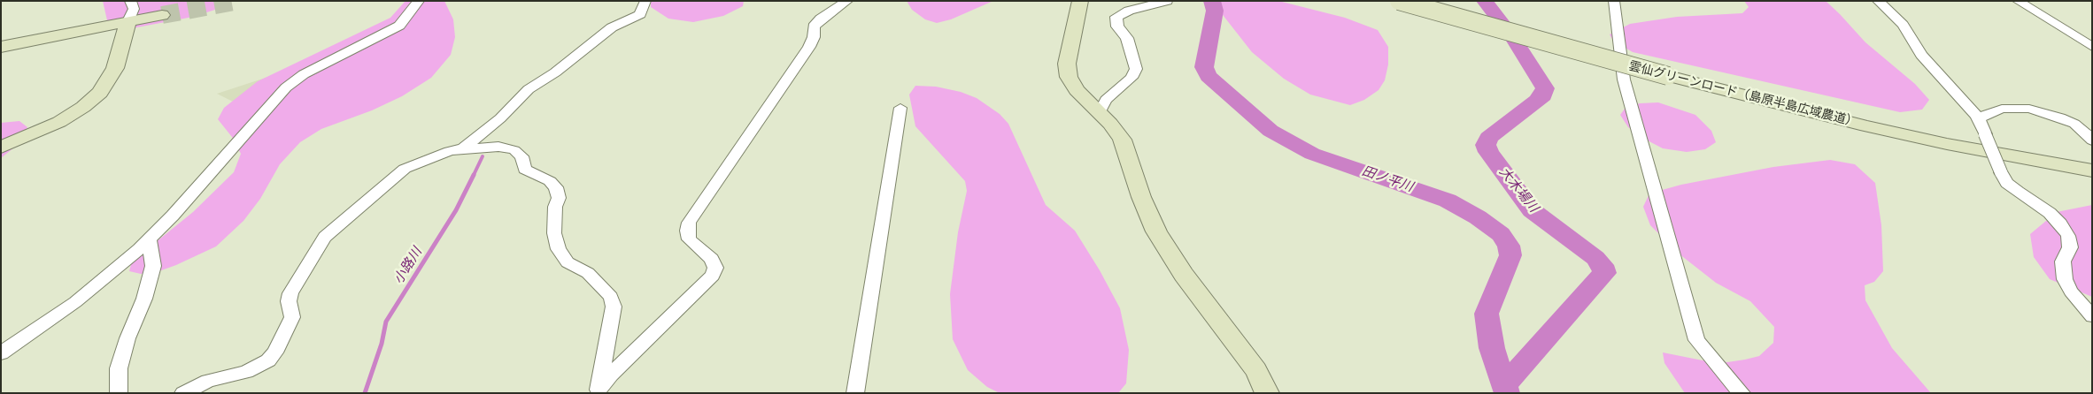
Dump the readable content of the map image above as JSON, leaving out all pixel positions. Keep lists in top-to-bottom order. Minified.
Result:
{"streets":{"street":["雲仙グリーンロード（島原半島広域農道）"]},"water":["田ノ平川","大木場川","小路川"]}
